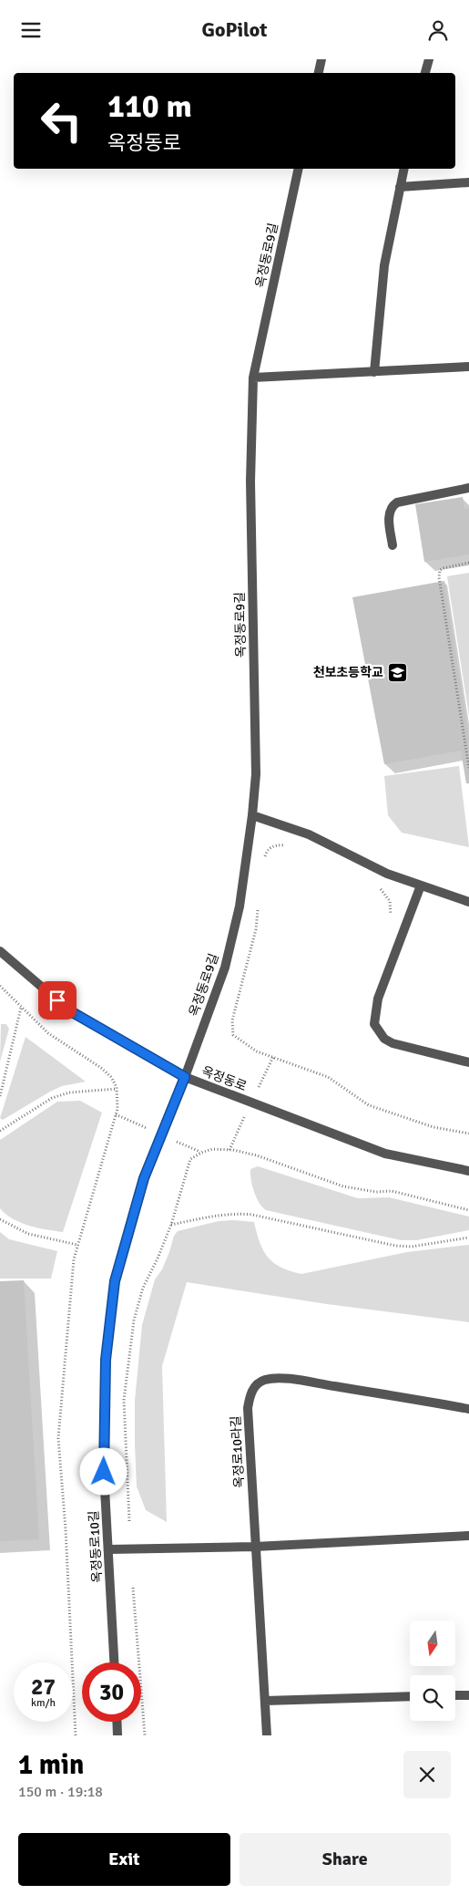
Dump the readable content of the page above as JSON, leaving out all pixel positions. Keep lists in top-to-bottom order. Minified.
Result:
{"streets":{"street":["옥정동로9길","옥정동로","옥정로10라길","옥정동로10길"]},"crossings":[["옥정동로9길","옥정동로"],["옥정동로9길","옥정동로10길"],["옥정동로","옥정동로10길"]],"places":{"school or university":["천보초등학교"]},"north":"bottom","page":{"header":"GoPilot","turn":["110 m","옥정동로"],"speed":"27 km/h","limit":"30","heading":["1 min","150 m · 19:18"],"buttons":["Exit","Share"]}}
